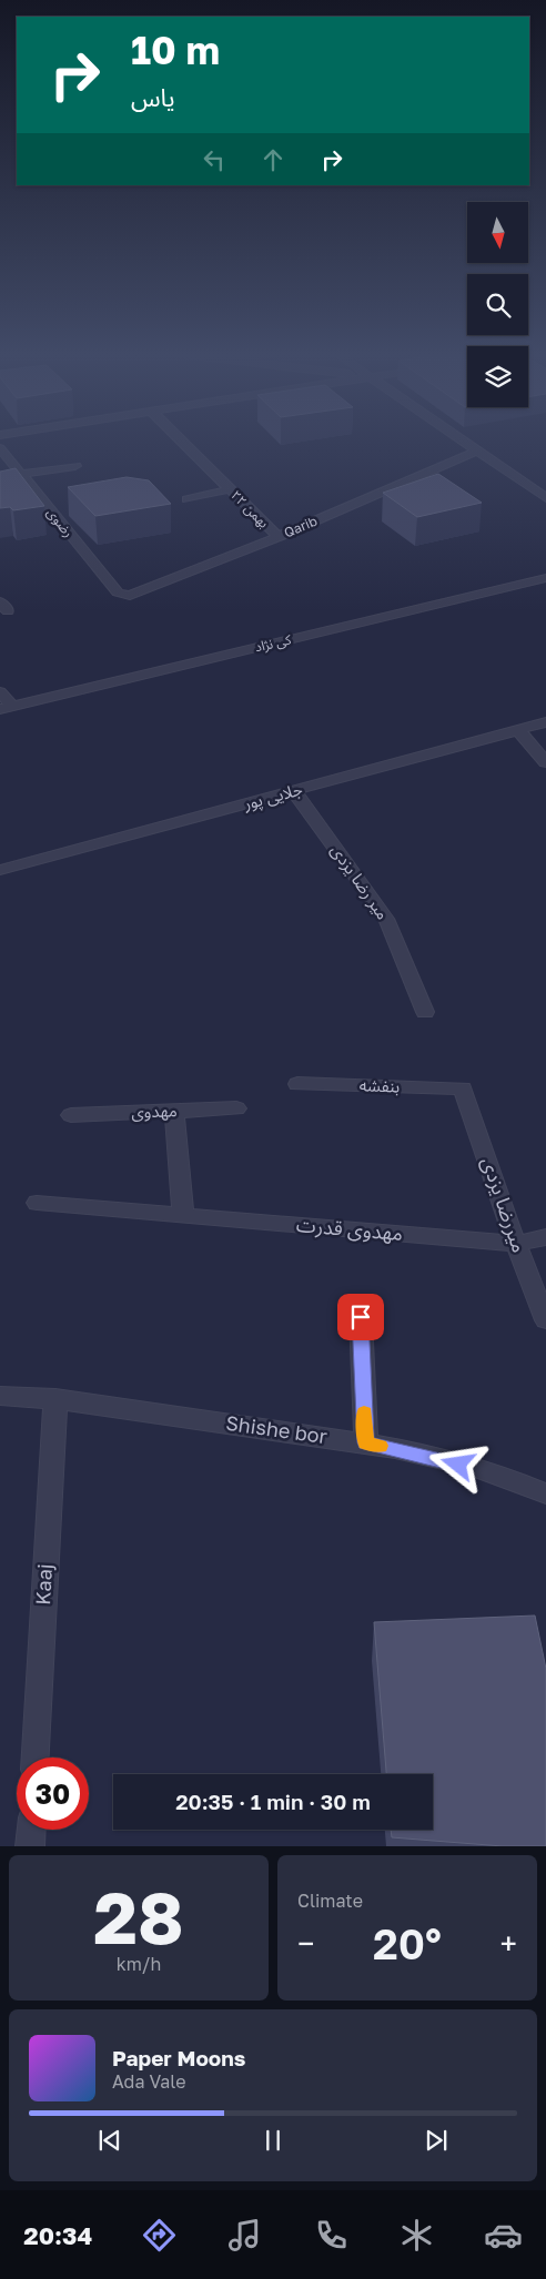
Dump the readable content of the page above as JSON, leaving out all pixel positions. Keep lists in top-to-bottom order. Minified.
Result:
{"streets":{"street":["۲۲ بهمن","رضوی","Qarib","کی نژاد","جلایی پور","میر رضا یزدی","بنفشه","مهدوی","میررضا یزدی","مهدوی قدرت","Shishe bor","Kaaj"]},"crossings":[["۲۲ بهمن","Qarib"],["رضوی","Qarib"],["جلایی پور","میر رضا یزدی"],["بنفشه","میررضا یزدی"],["میررضا یزدی","مهدوی قدرت"],["Shishe bor","Kaaj"]],"north":"bottom","page":{"turn":["10 m","یاس"],"limit":"30","trip":"20:35 · 1 min · 30 m","tile":[["28","km/h"],"Climate"],"heat":["−","20°","+"],"song":["Paper Moons","Ada Vale"],"tabs":"20:34"}}
